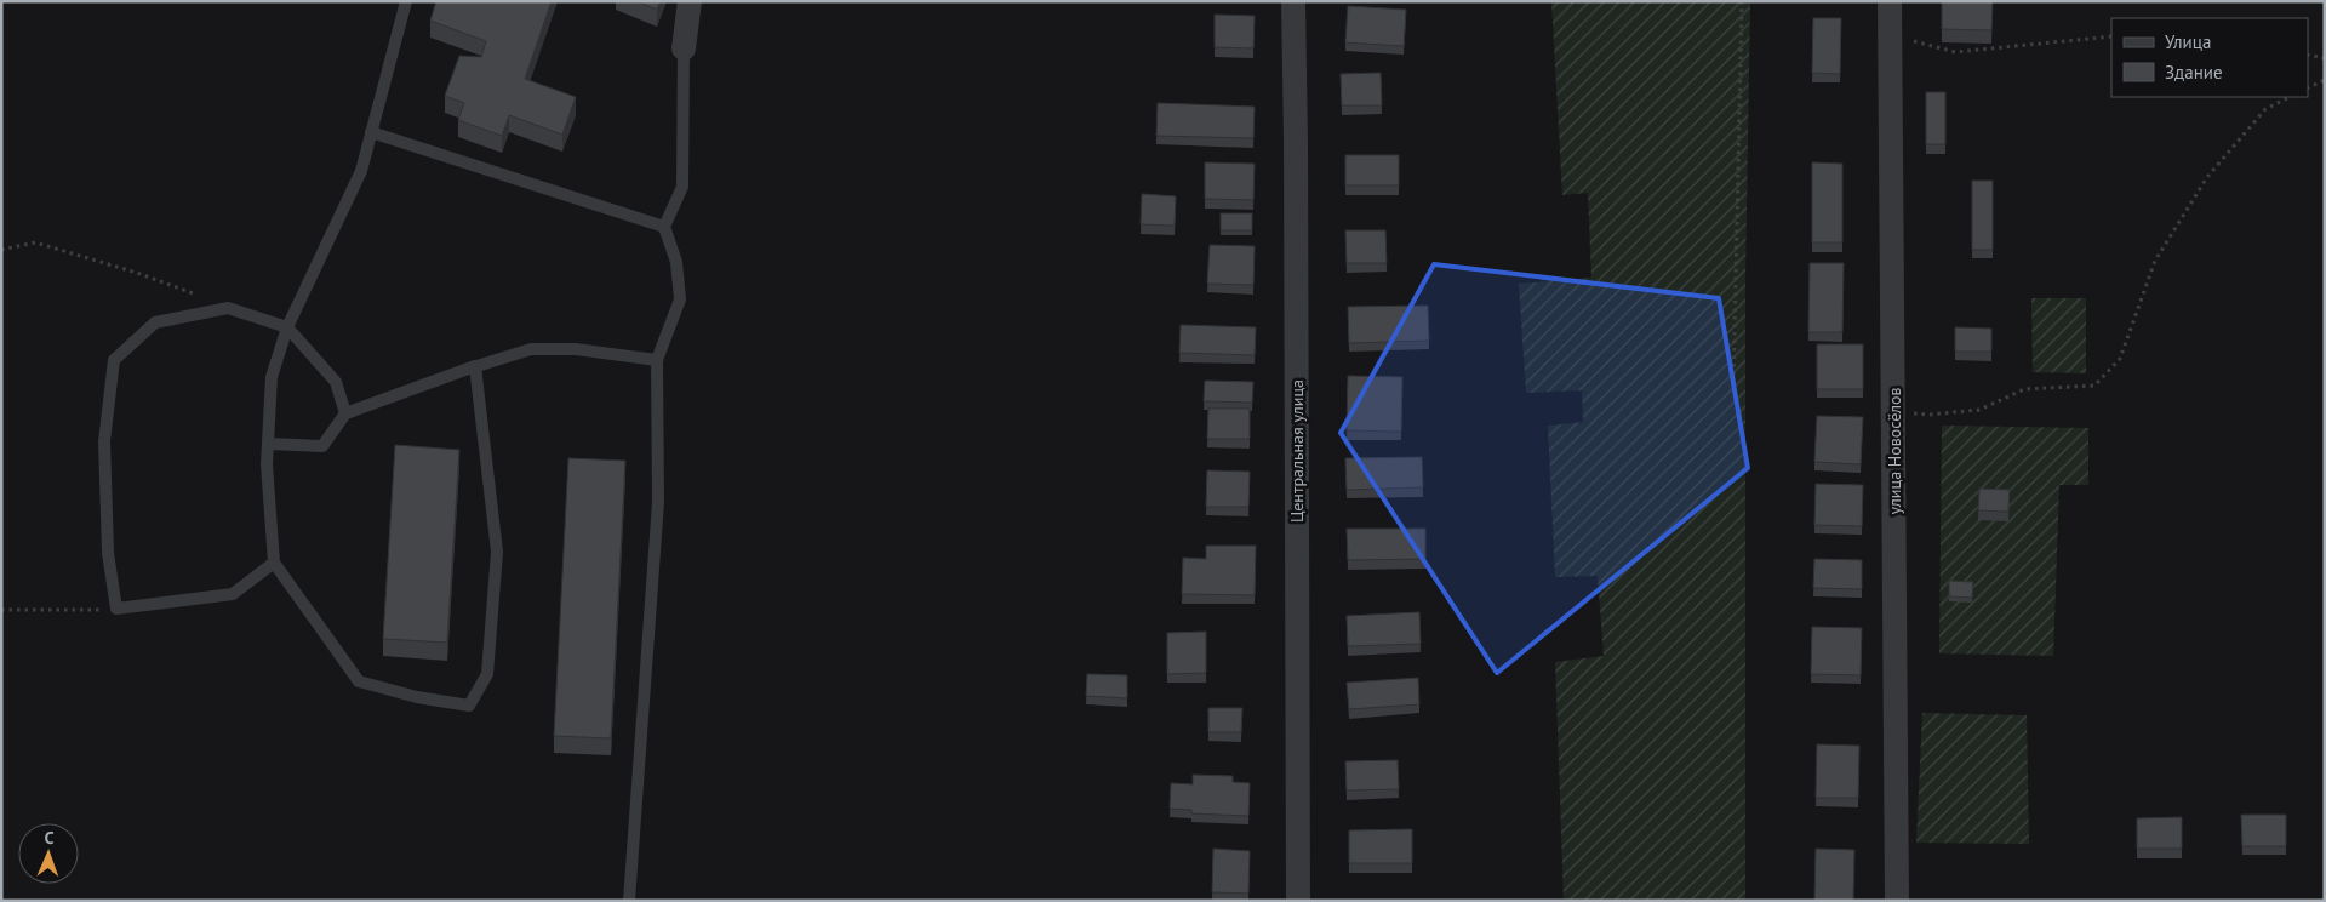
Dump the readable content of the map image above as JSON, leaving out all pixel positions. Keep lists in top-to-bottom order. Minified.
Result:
{"streets":{"street":["Центральная улица","улица Новосёлов"]},"legend":["Улица","Здание"],"north":"top"}
